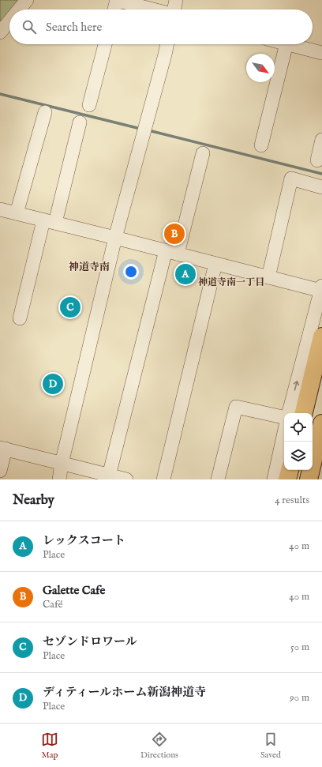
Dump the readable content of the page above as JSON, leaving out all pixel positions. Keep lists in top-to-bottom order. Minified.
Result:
{"districts":["神道寺南","神道寺南一丁目"],"north":"bottom right","page":{"search":"Search here","pins":["B","A","C","D"],"heading":["Nearby","4 results"],"list":[{"mark":"A","name":"レックスコート","note":"Place","value":"40 m"},{"mark":"B","name":"Galette Cafe","note":"Café","value":"40 m"},{"mark":"C","name":"セゾンドロワール","note":"Place","value":"50 m"},{"mark":"D","name":"ディティールホーム新潟神道寺","note":"Place","value":"90 m"}],"nav":["Map","Directions","Saved"]}}
